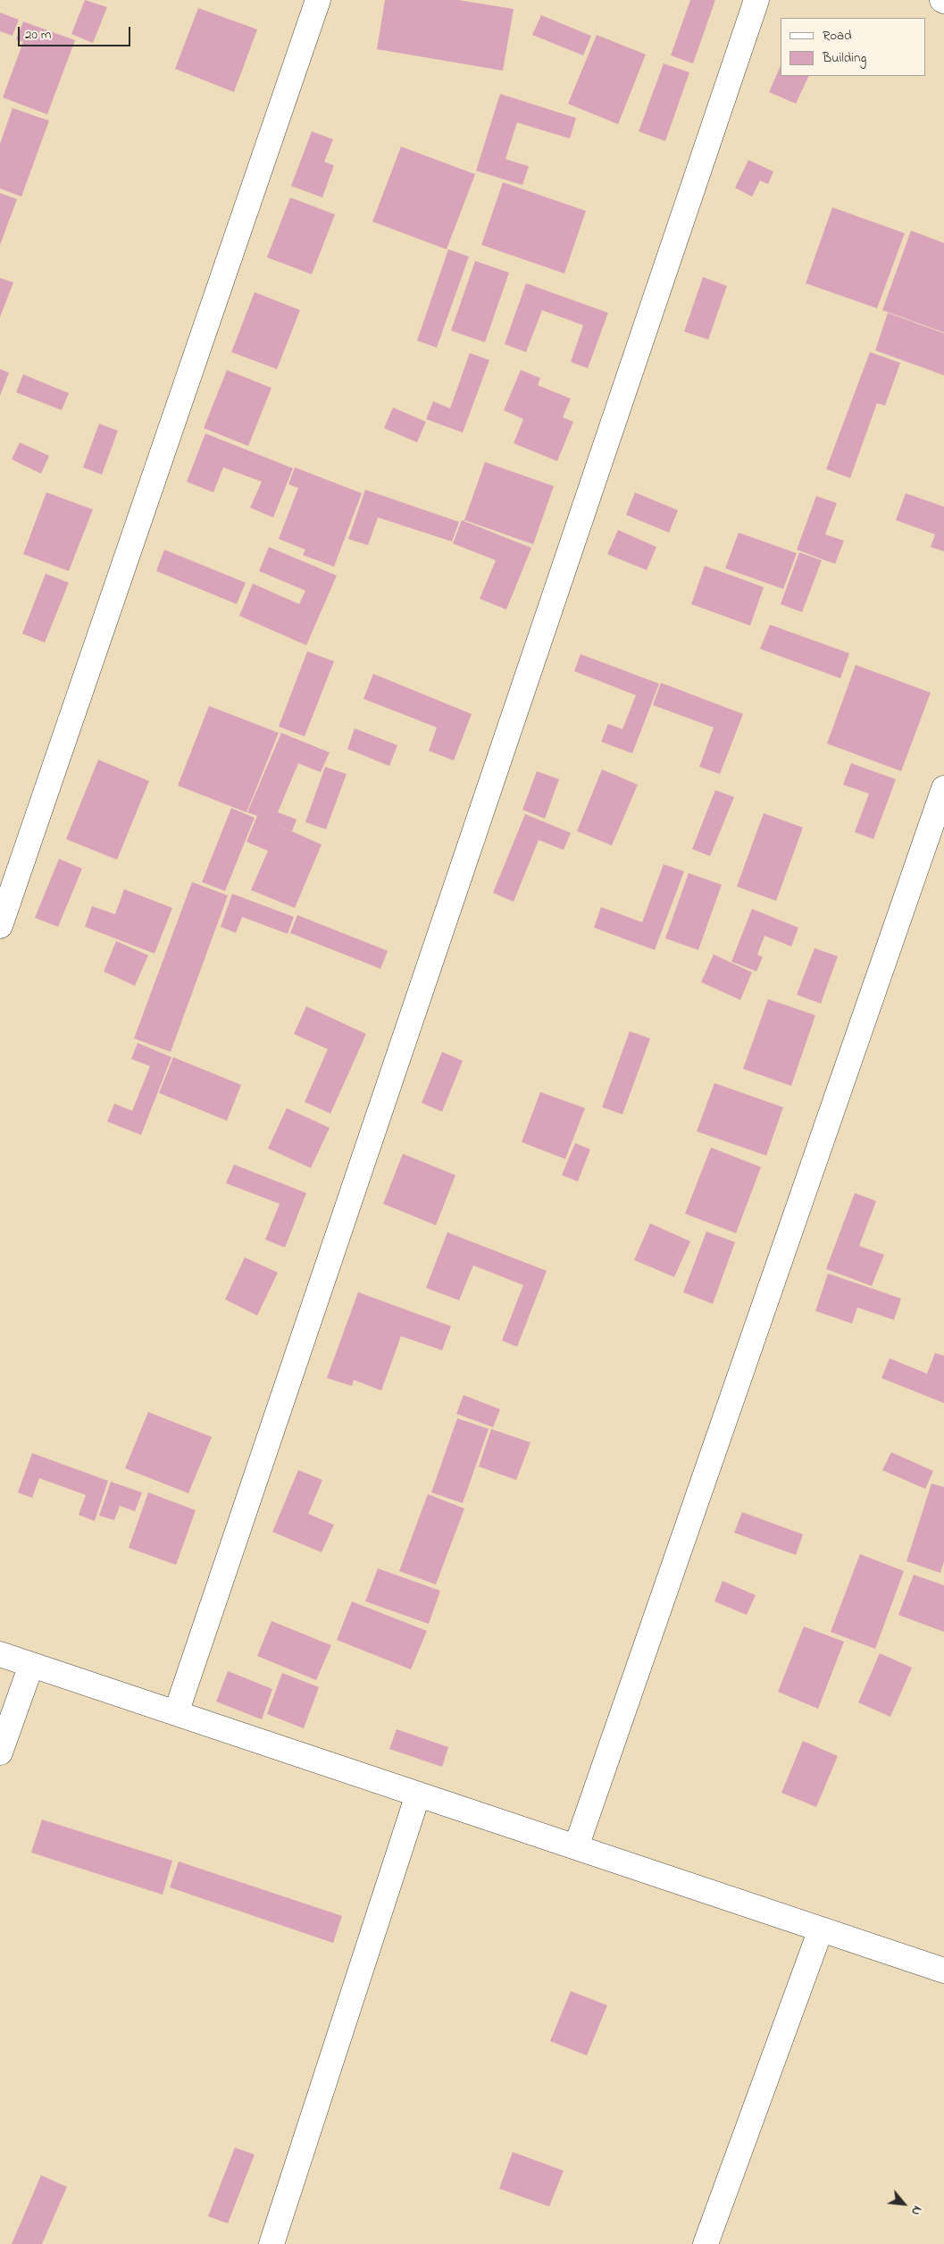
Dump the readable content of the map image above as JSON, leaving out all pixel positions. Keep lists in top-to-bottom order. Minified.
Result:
{"legend":["Road","Building"],"scale_bar":"20 m","north":"bottom right"}
